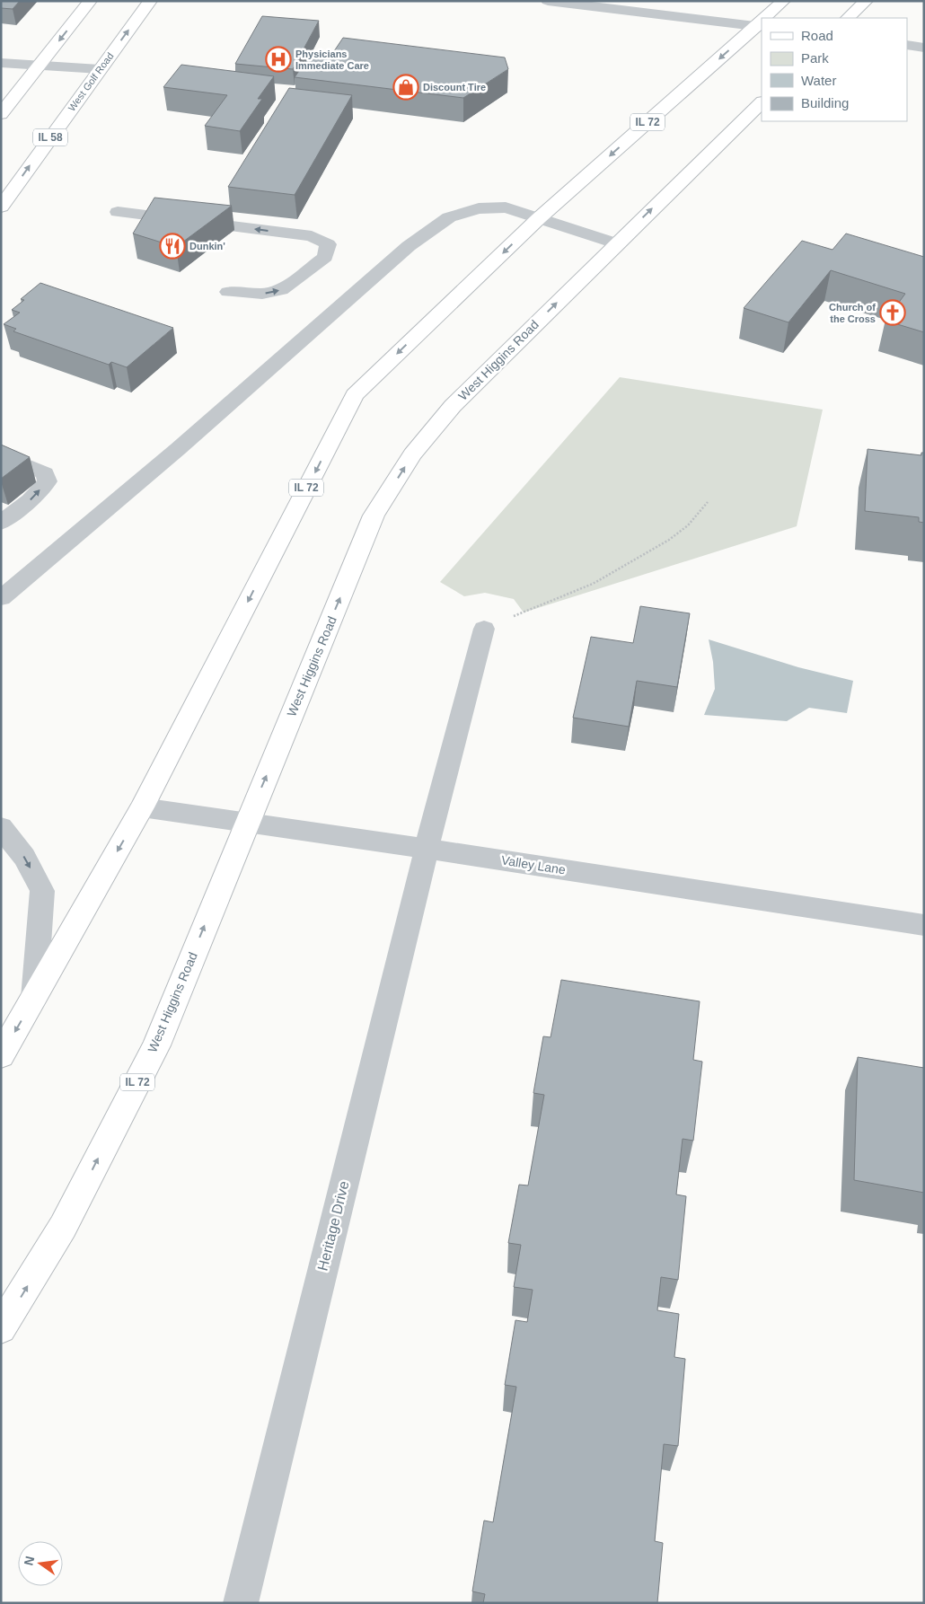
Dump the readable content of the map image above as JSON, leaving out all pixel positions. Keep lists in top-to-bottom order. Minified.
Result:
{"streets":{"main road":["West Golf Road","IL 72","IL 58","West Higgins Road"],"street":["Valley Lane","Heritage Drive"]},"crossings":[["IL 72","Valley Lane"],["West Higgins Road","Valley Lane"],["Valley Lane","Heritage Drive"]],"places":{"hospital":["Physicians Immediate Care"],"shop":["Discount Tire"],"restaurant":["Dunkin'"],"church":["Church of the Cross"]},"legend":["Road","Park","Water","Building"],"north":"left"}
